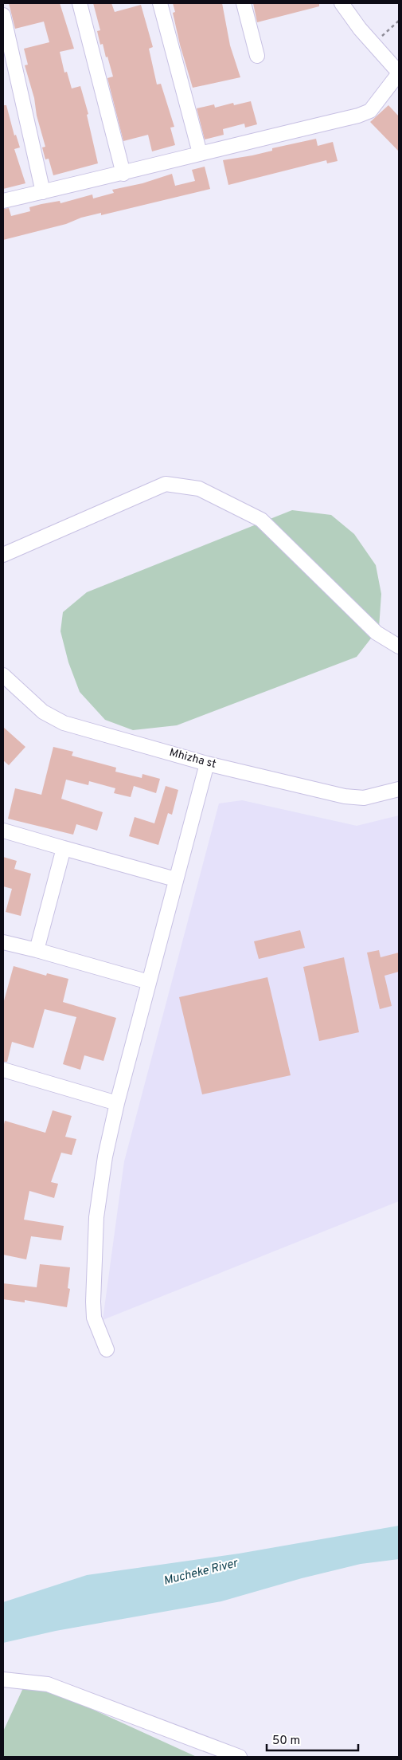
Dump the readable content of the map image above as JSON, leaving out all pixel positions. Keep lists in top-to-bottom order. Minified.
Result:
{"streets":{"street":["Mhizha st"]},"water":["Mucheke River"],"scale_bar":"50 m"}
